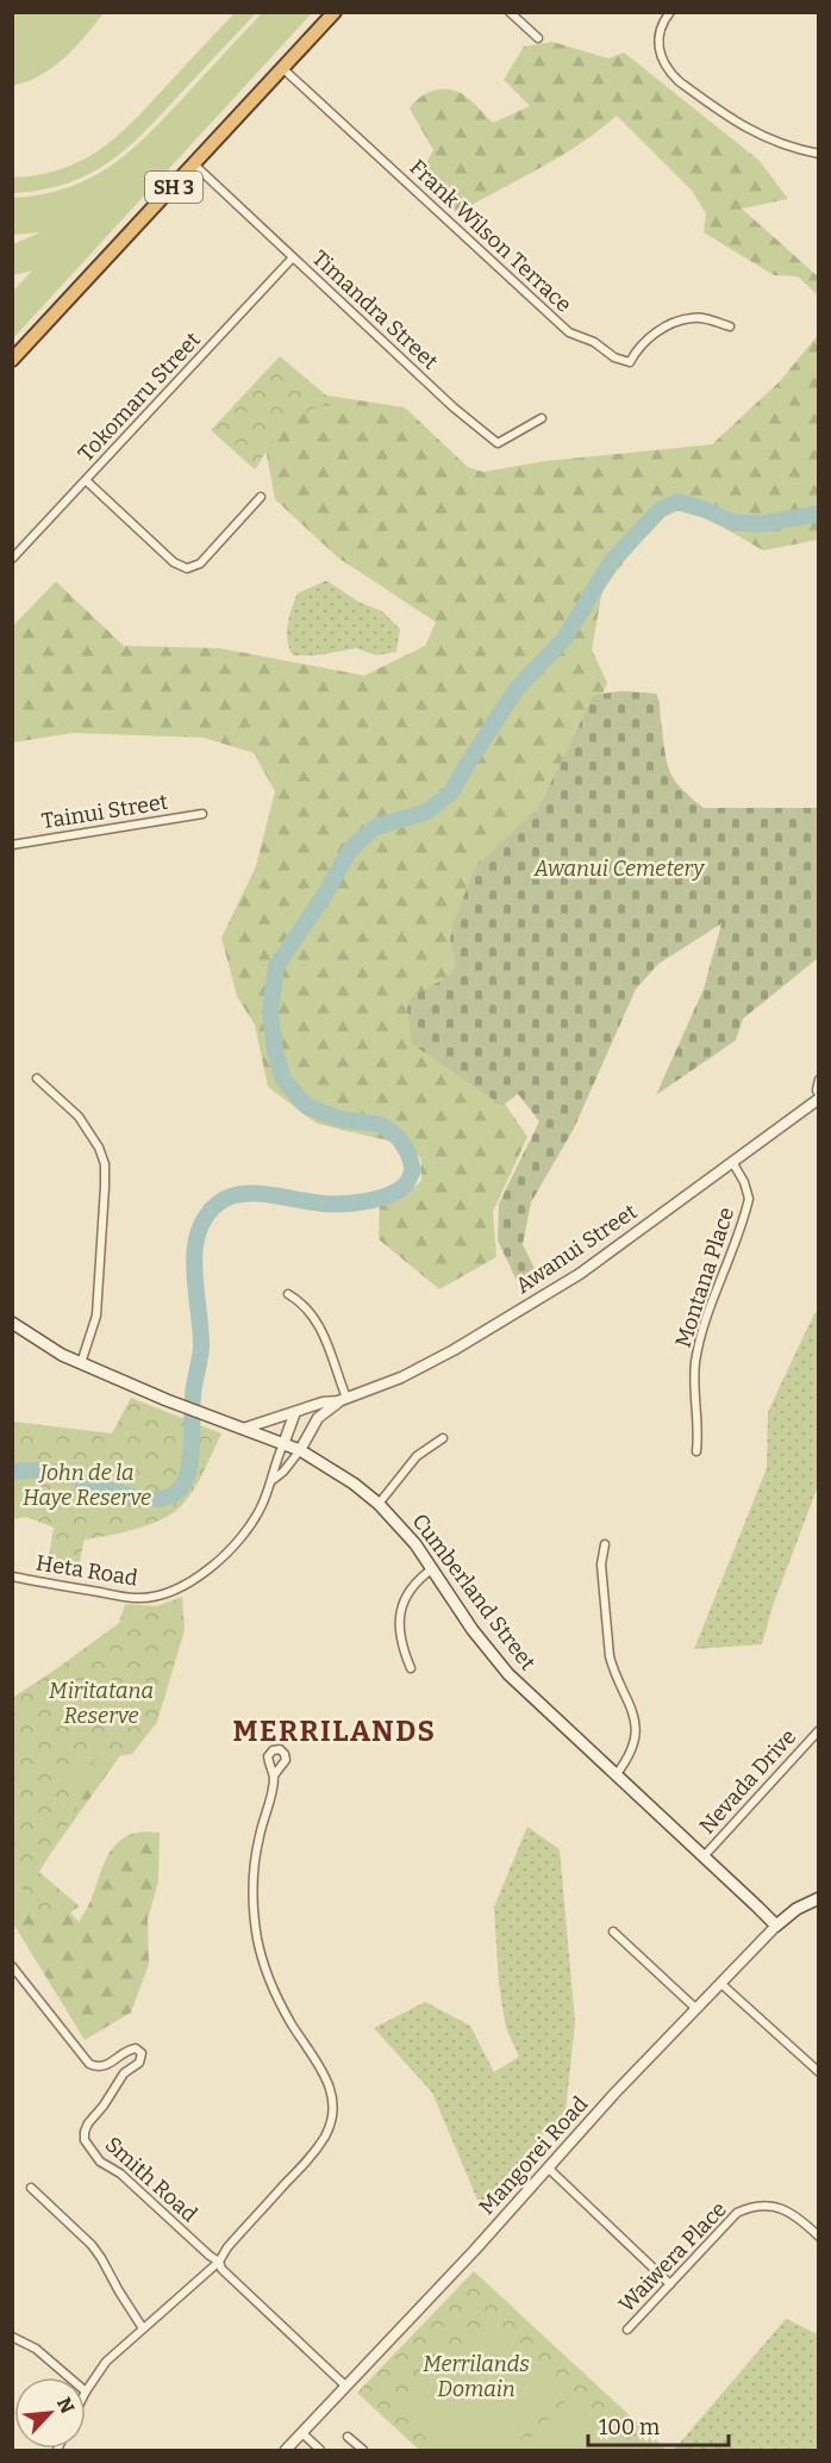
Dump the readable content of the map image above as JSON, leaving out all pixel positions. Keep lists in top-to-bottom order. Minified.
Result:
{"streets":{"highway":["SH 3"],"main road":["Cumberland Street","Mangorei Road"],"street":["Frank Wilson Terrace","Timandra Street","Tokomaru Street","Tainui Street","Awanui Street","Montana Place","Heta Road","Nevada Drive","Smith Road","Waiwera Place"]},"crossings":[["SH 3","Frank Wilson Terrace"],["SH 3","Timandra Street"],["Timandra Street","Tokomaru Street"],["Awanui Street","Montana Place"],["Awanui Street","Heta Road"],["Awanui Street","Cumberland Street"],["Heta Road","Cumberland Street"],["Cumberland Street","Nevada Drive"],["Cumberland Street","Mangorei Road"],["Mangorei Road","Smith Road"]],"districts":["MERRILANDS"],"parks":["Awanui Cemetery","John de la Haye Reserve","Miritatana Reserve","Merrilands Domain"],"scale_bar":"100 m","north":"top right"}
